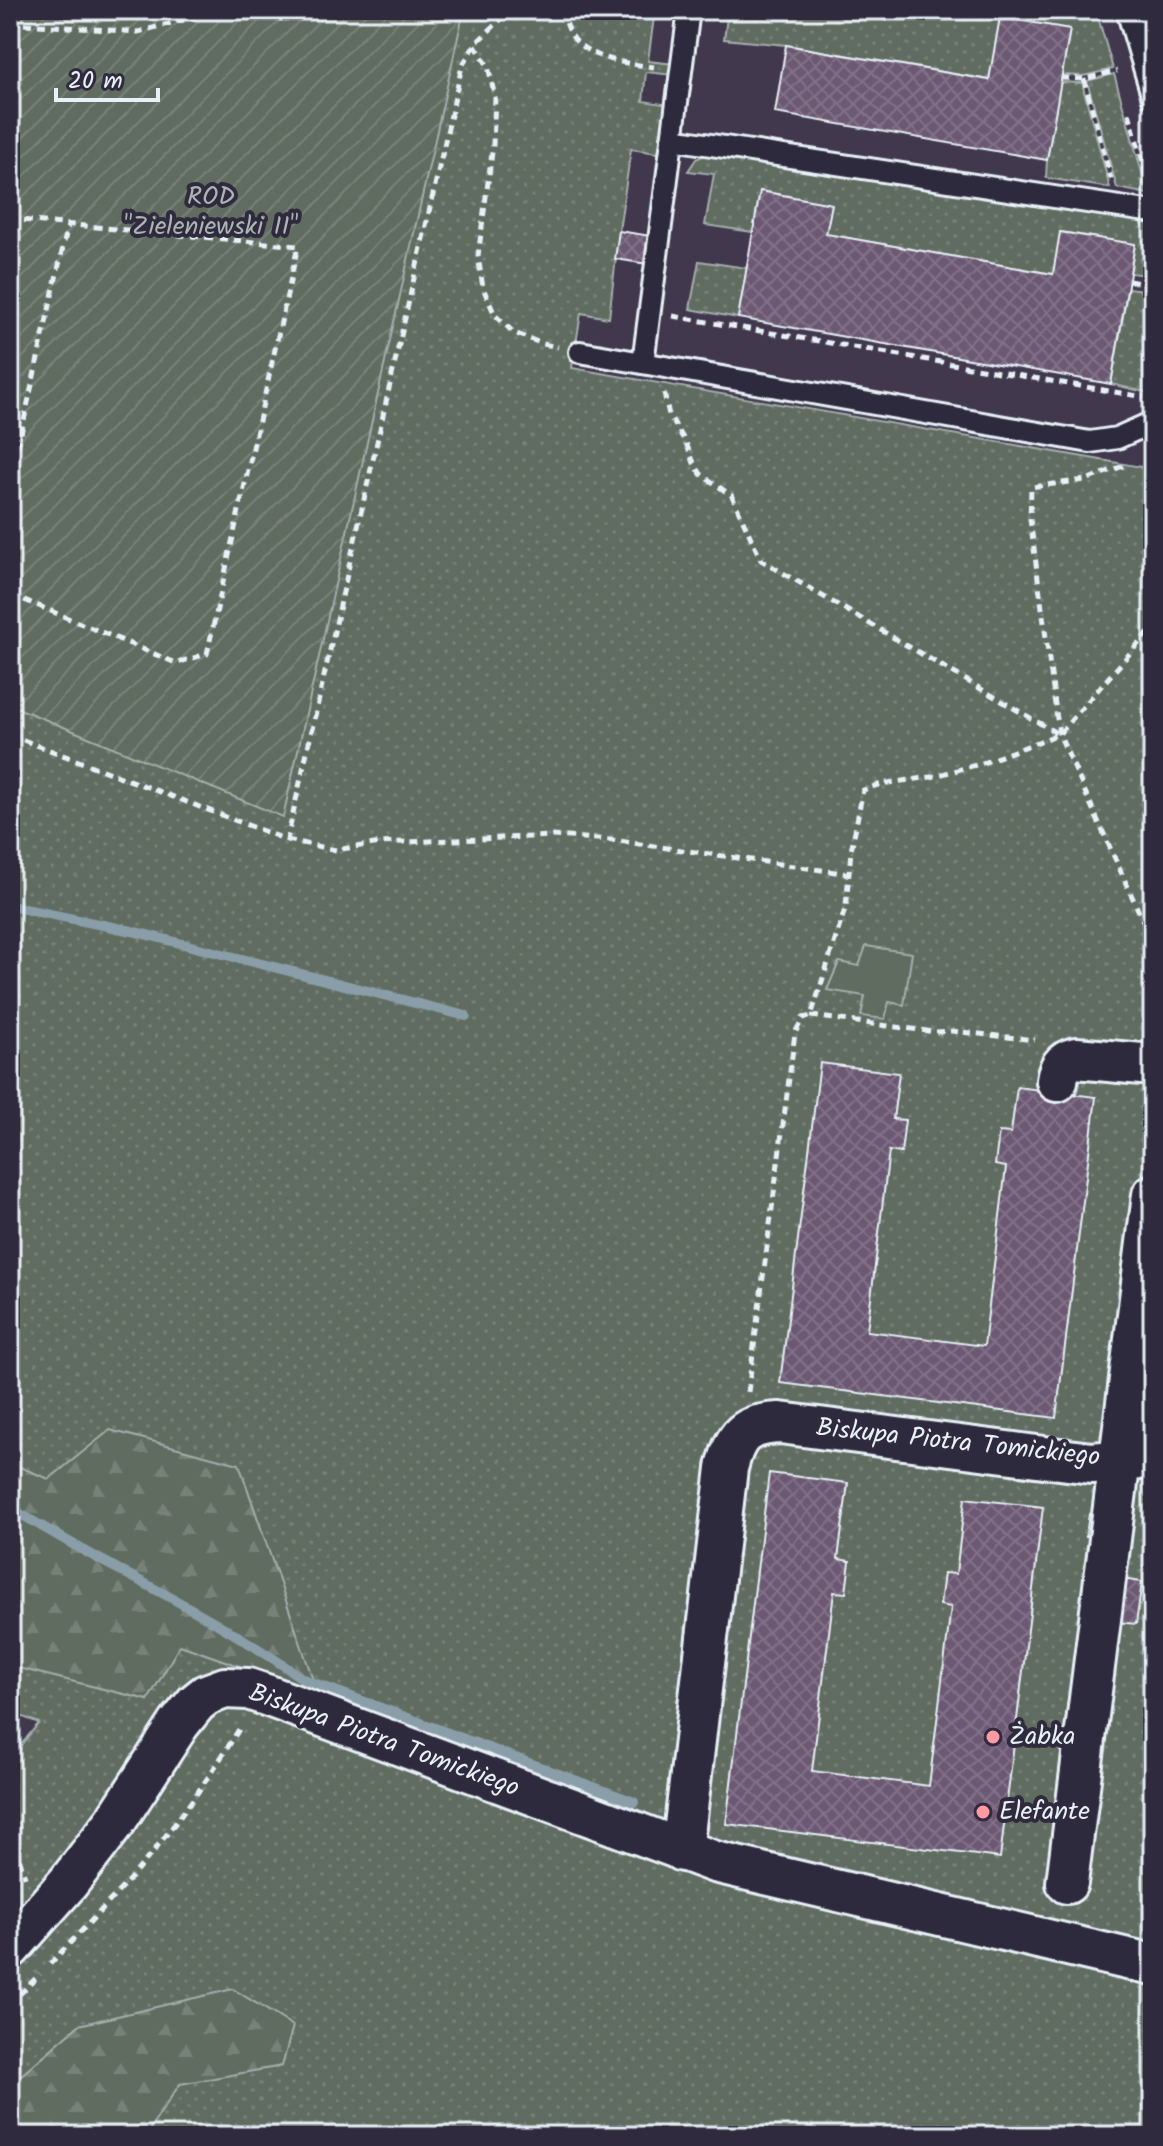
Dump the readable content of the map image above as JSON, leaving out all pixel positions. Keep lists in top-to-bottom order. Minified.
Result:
{"streets":{"street":["Biskupa Piotra Tomickiego"]},"parks":["ROD \"Zieleniewski II\""],"places":["Żabka","Elefante"],"scale_bar":"20 m"}
